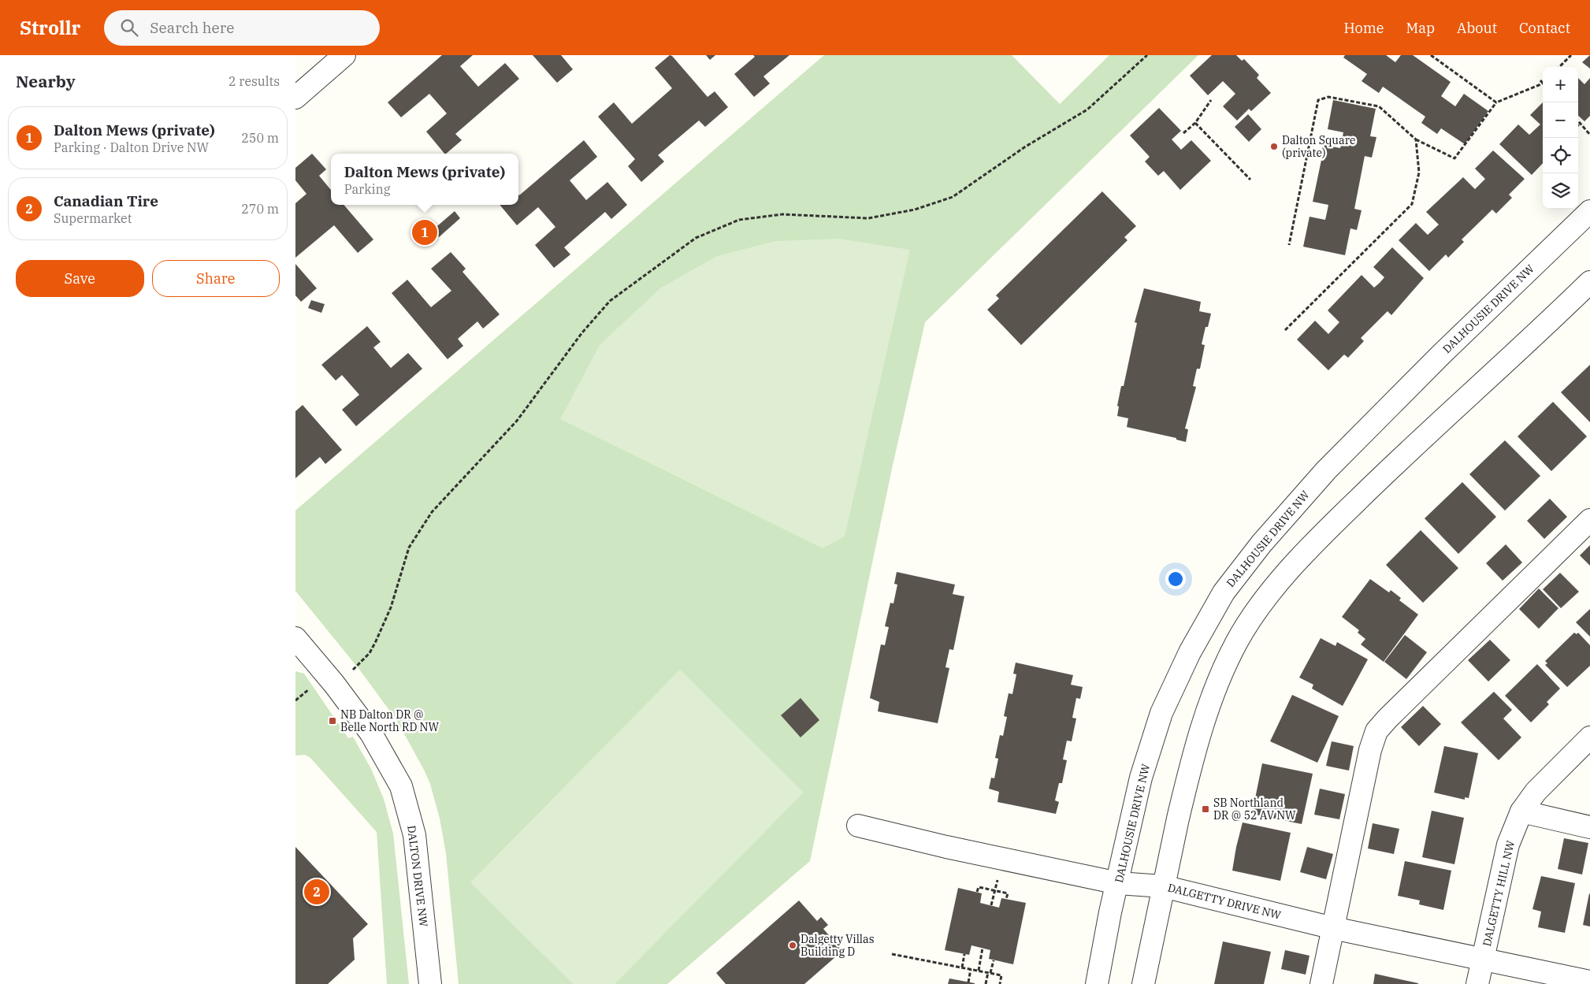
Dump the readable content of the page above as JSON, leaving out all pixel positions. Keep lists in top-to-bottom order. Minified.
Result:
{"streets":{"street":["DALHOUSIE DRIVE NW","DALTON DRIVE NW","DALGETTY HILL NW","DALGETTY DRIVE NW"]},"crossings":[["DALHOUSIE DRIVE NW","DALGETTY DRIVE NW"],["DALGETTY HILL NW","DALGETTY DRIVE NW"]],"places":{"other":["Dalton Square (private)","Dalgetty Villas Building D"],"transit":["NB Dalton DR @ Belle North RD NW","SB Northland DR @ 52 AV NW"]},"page":{"header":"Strollr","search":"Search here","nav":["Home","Map","About","Contact"],"heading":["Nearby","2 results"],"map_buttons":["+","−"],"list":[{"mark":"1","name":"Dalton Mews (private)","note":"Parking · Dalton Drive NW","value":"250 m"},{"mark":"2","name":"Canadian Tire","note":"Supermarket","value":"270 m"}],"popup":["Dalton Mews (private)","Parking"],"pins":["1","2"],"buttons":["Save","Share"]}}
